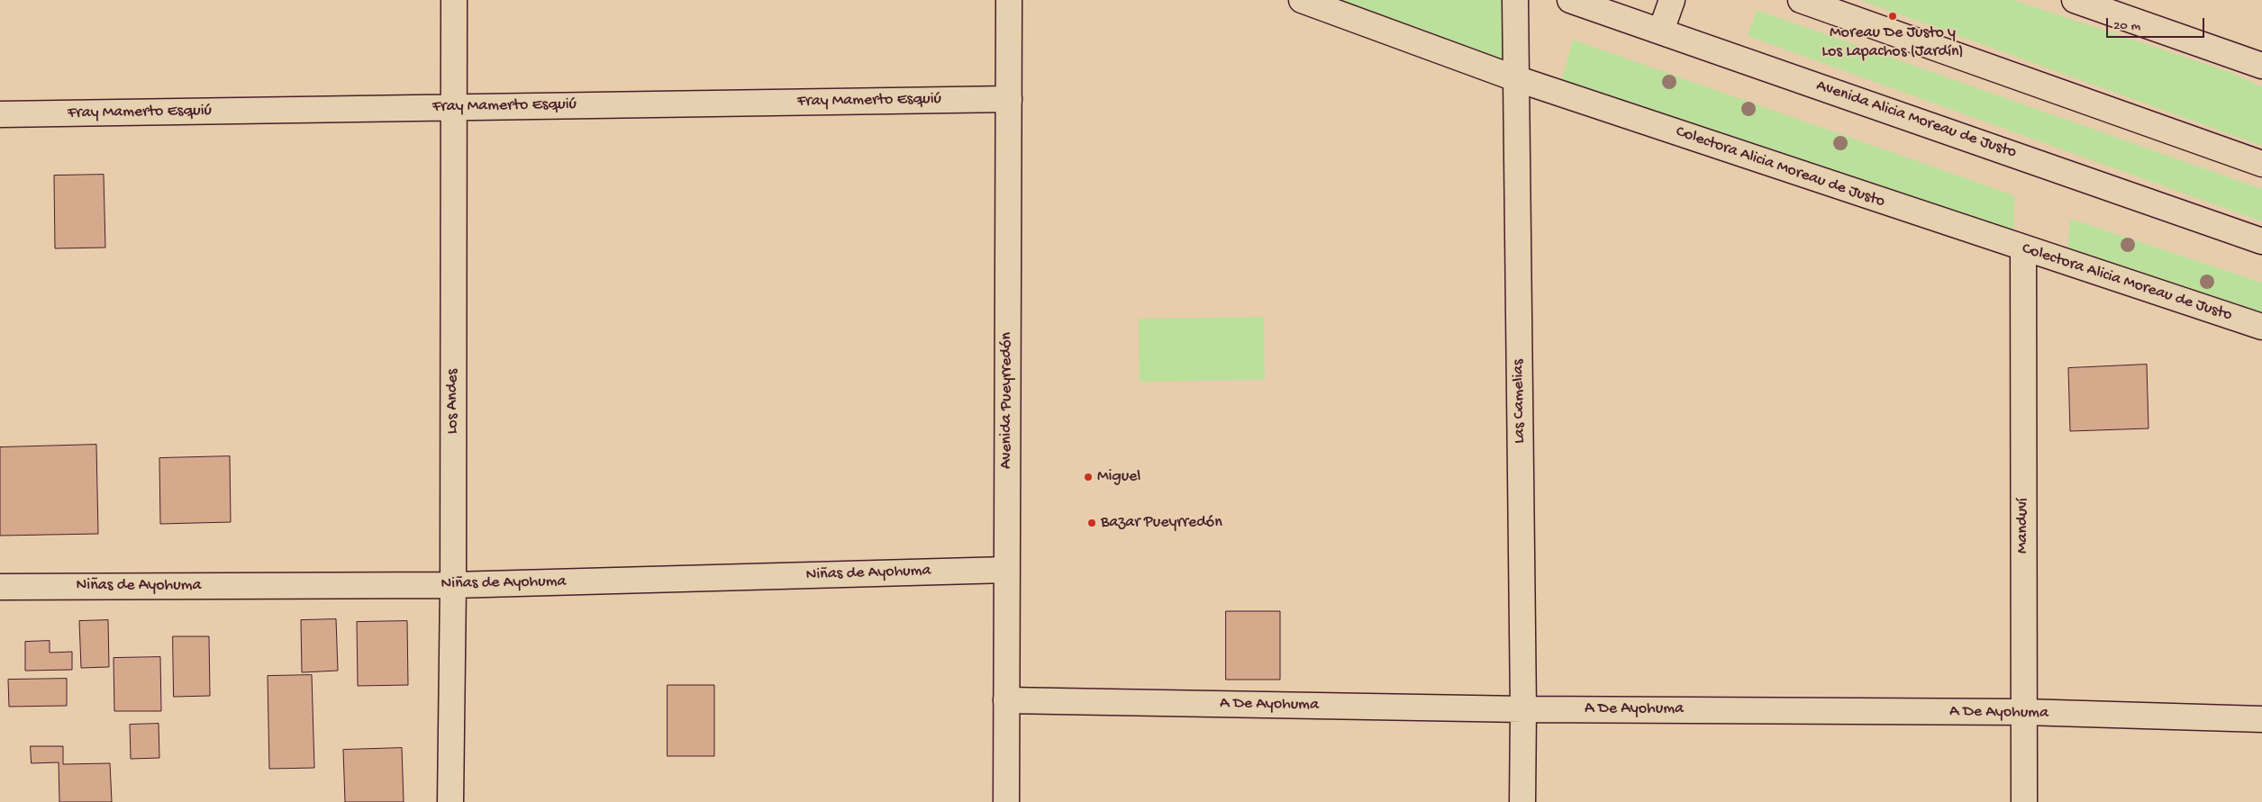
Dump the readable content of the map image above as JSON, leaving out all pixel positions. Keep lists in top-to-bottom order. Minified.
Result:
{"streets":{"street":["Fray Mamerto Esquiú","Avenida Alicia Moreau de Justo","Colectora Alicia Moreau de Justo","Avenida Pueyrredón","Los Andes","Las Camelias","Manduví","Niñas de Ayohuma","A De Ayohuma"]},"crossings":[["Fray Mamerto Esquiú","Avenida Pueyrredón"],["Fray Mamerto Esquiú","Los Andes"],["Colectora Alicia Moreau de Justo","Las Camelias"],["Colectora Alicia Moreau de Justo","Manduví"],["Avenida Pueyrredón","Niñas de Ayohuma"],["Avenida Pueyrredón","A De Ayohuma"],["Los Andes","Niñas de Ayohuma"],["Las Camelias","A De Ayohuma"],["Manduví","A De Ayohuma"]],"places":["Moreau De Justo y Los Lapachos (Jardín)","Miguel","Bazar Pueyrredón"],"scale_bar":"20 m"}
